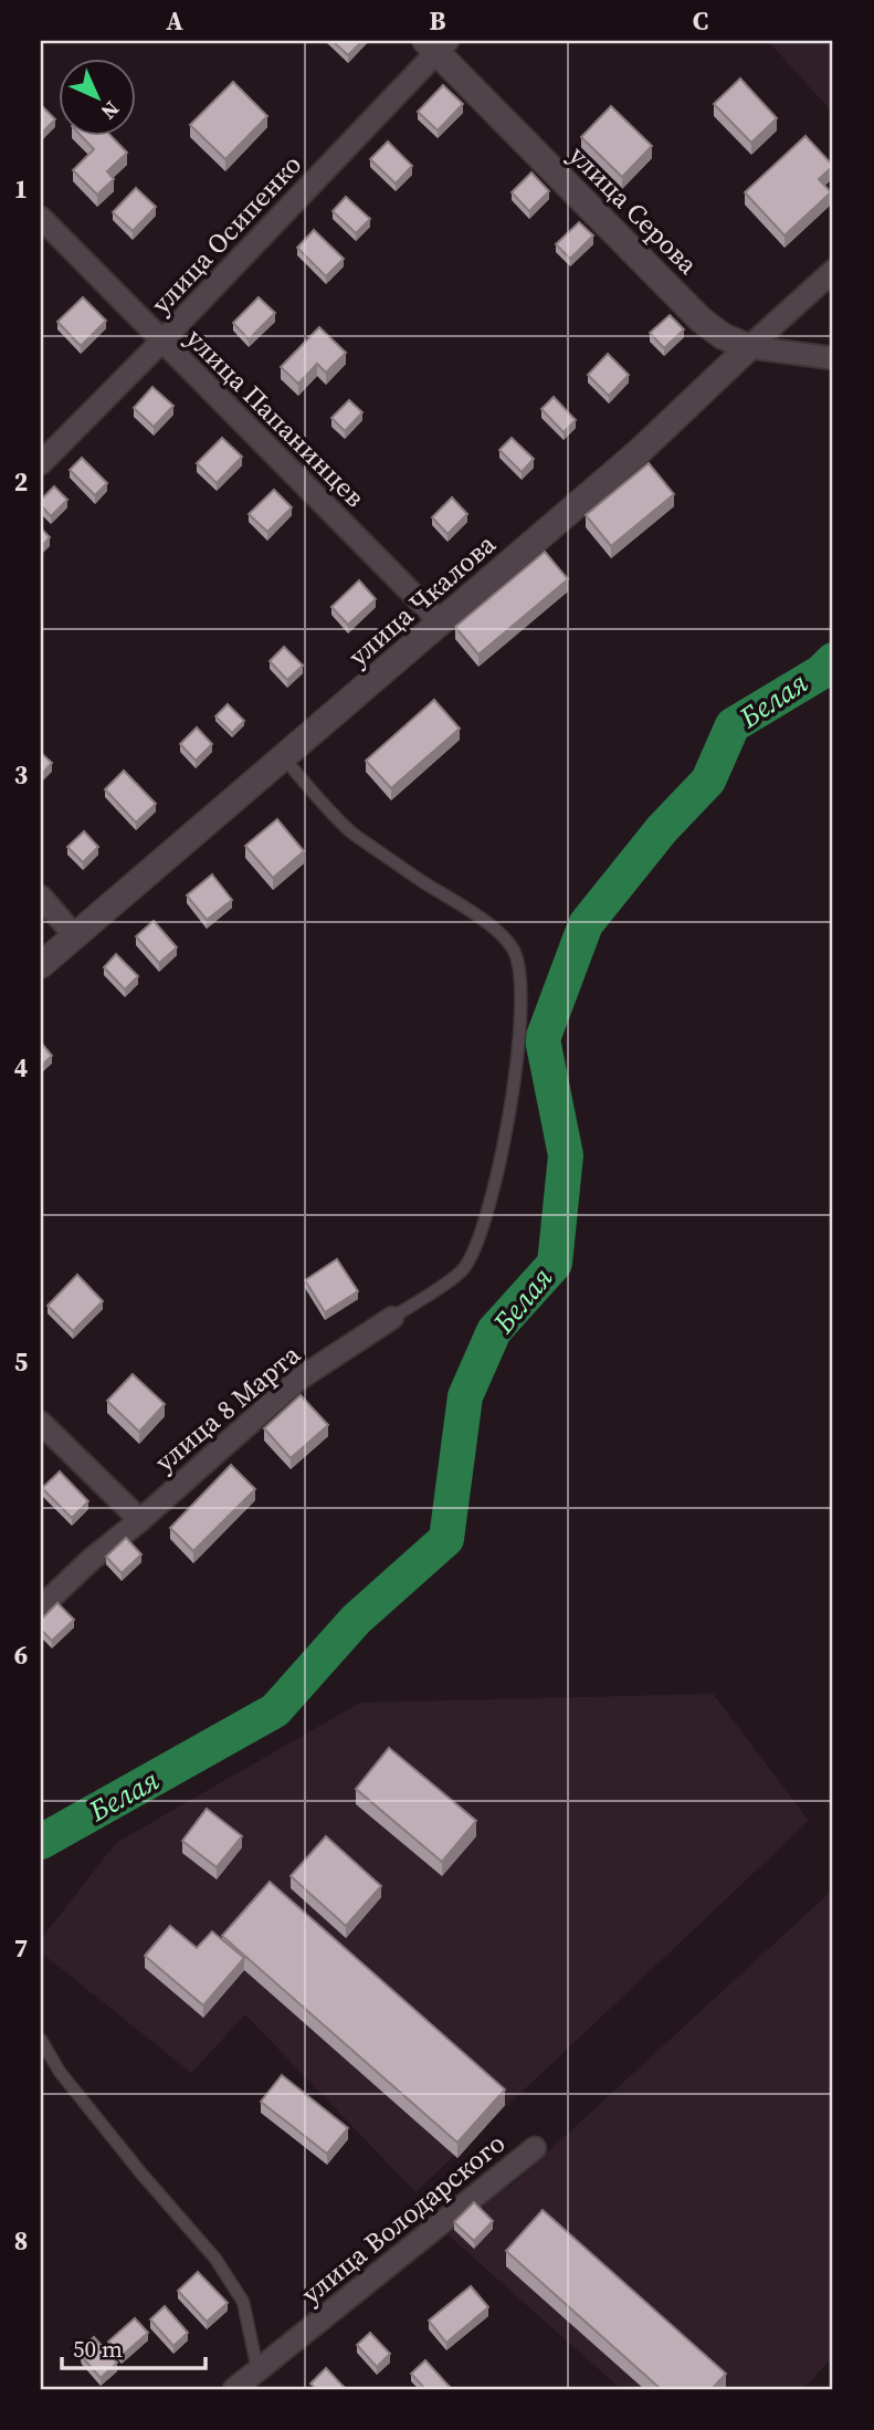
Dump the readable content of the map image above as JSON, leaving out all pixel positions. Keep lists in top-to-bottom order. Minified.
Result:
{"streets":{"street":["улица Серова","улица Осипенко","улица Папанинцев","улица Чкалова","улица 8 Марта","улица Володарского"]},"crossings":[["улица Серова","улица Осипенко"],["улица Серова","улица Чкалова"],["улица Осипенко","улица Папанинцев"],["улица Папанинцев","улица Чкалова"]],"water":["Белая"],"scale_bar":"50 m","north":"bottom right","grid":{"columns":["A","B","C"],"rows":["1","2","3","4","5","6","7","8"]}}
